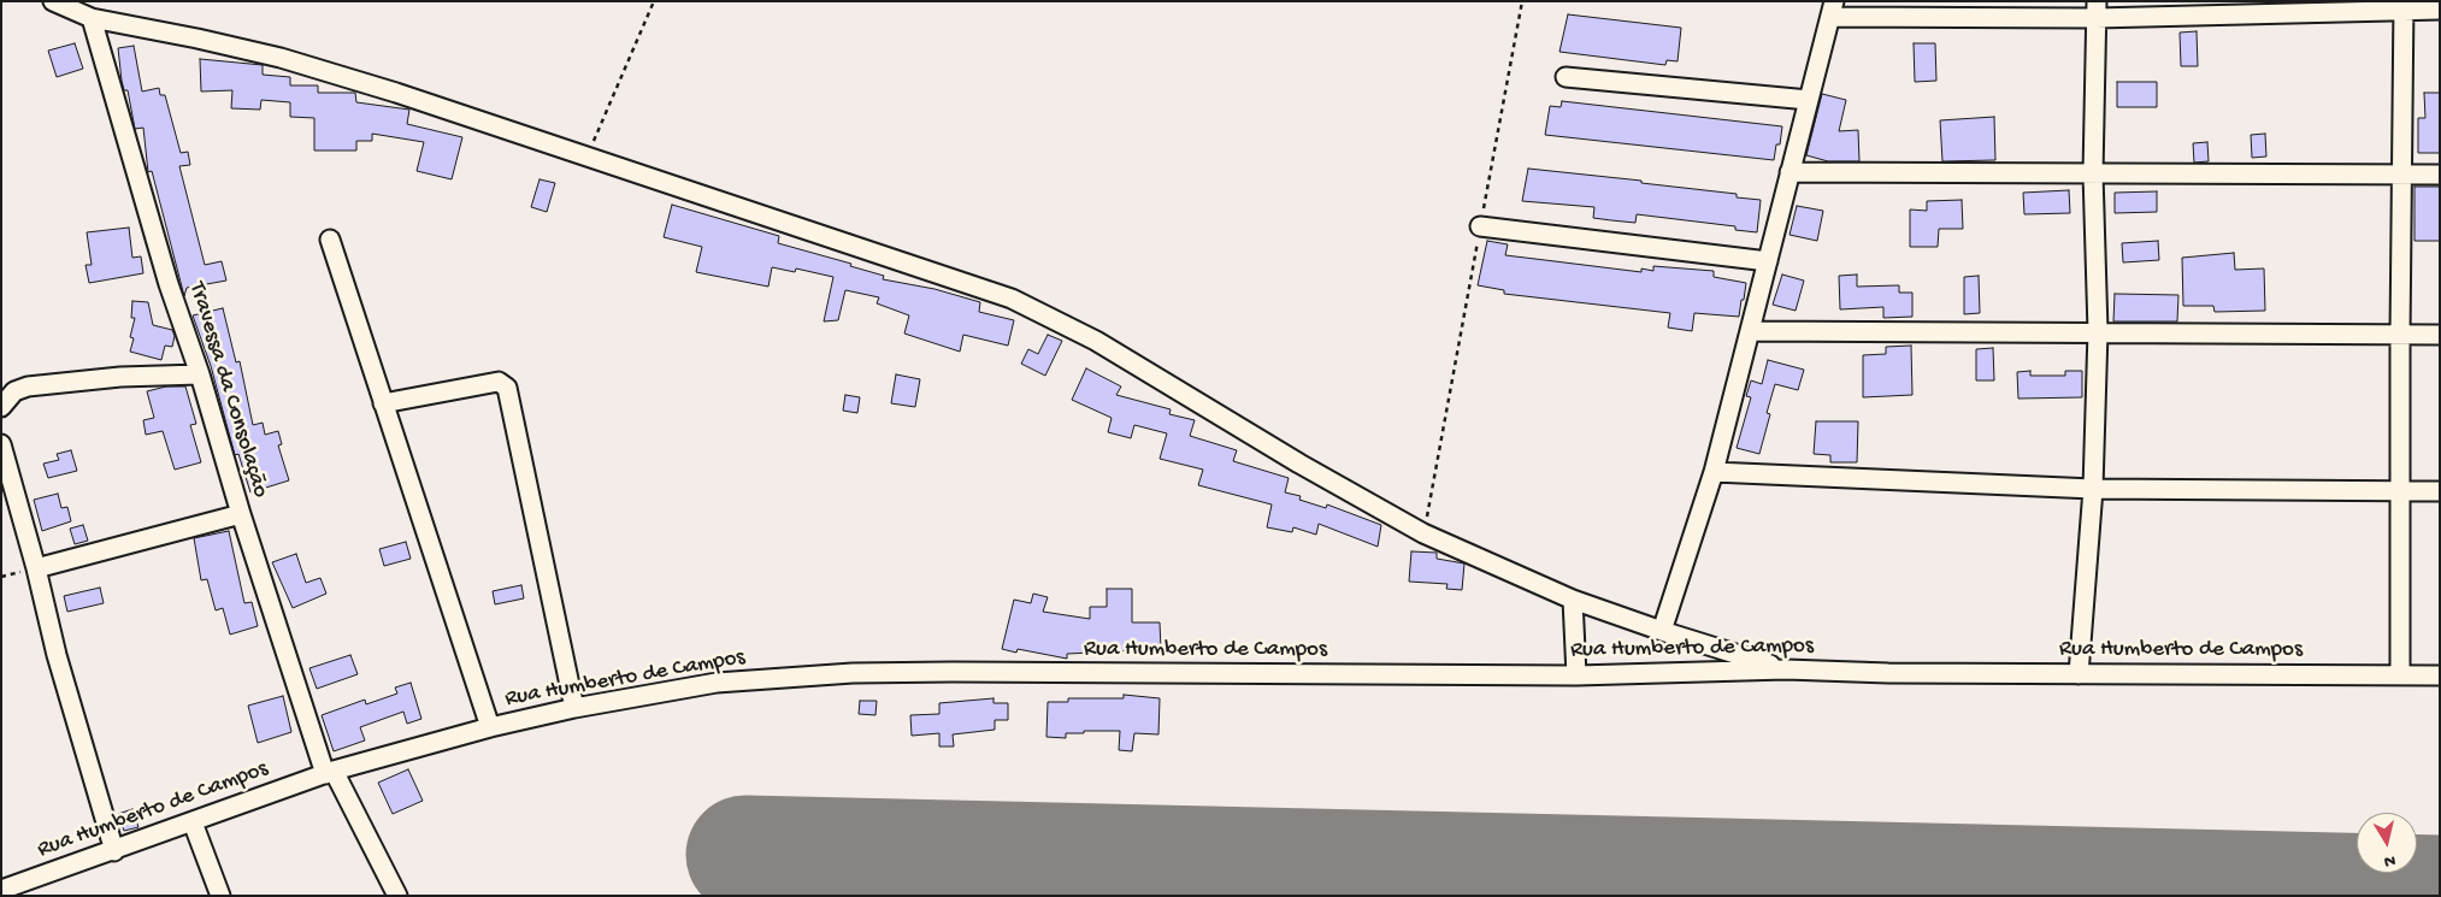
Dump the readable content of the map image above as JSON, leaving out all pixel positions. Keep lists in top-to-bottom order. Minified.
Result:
{"streets":{"street":["Travessa da Consolação","Rua Humberto de Campos"]},"crossings":[["Travessa da Consolação","Rua Humberto de Campos"]],"north":"bottom"}
